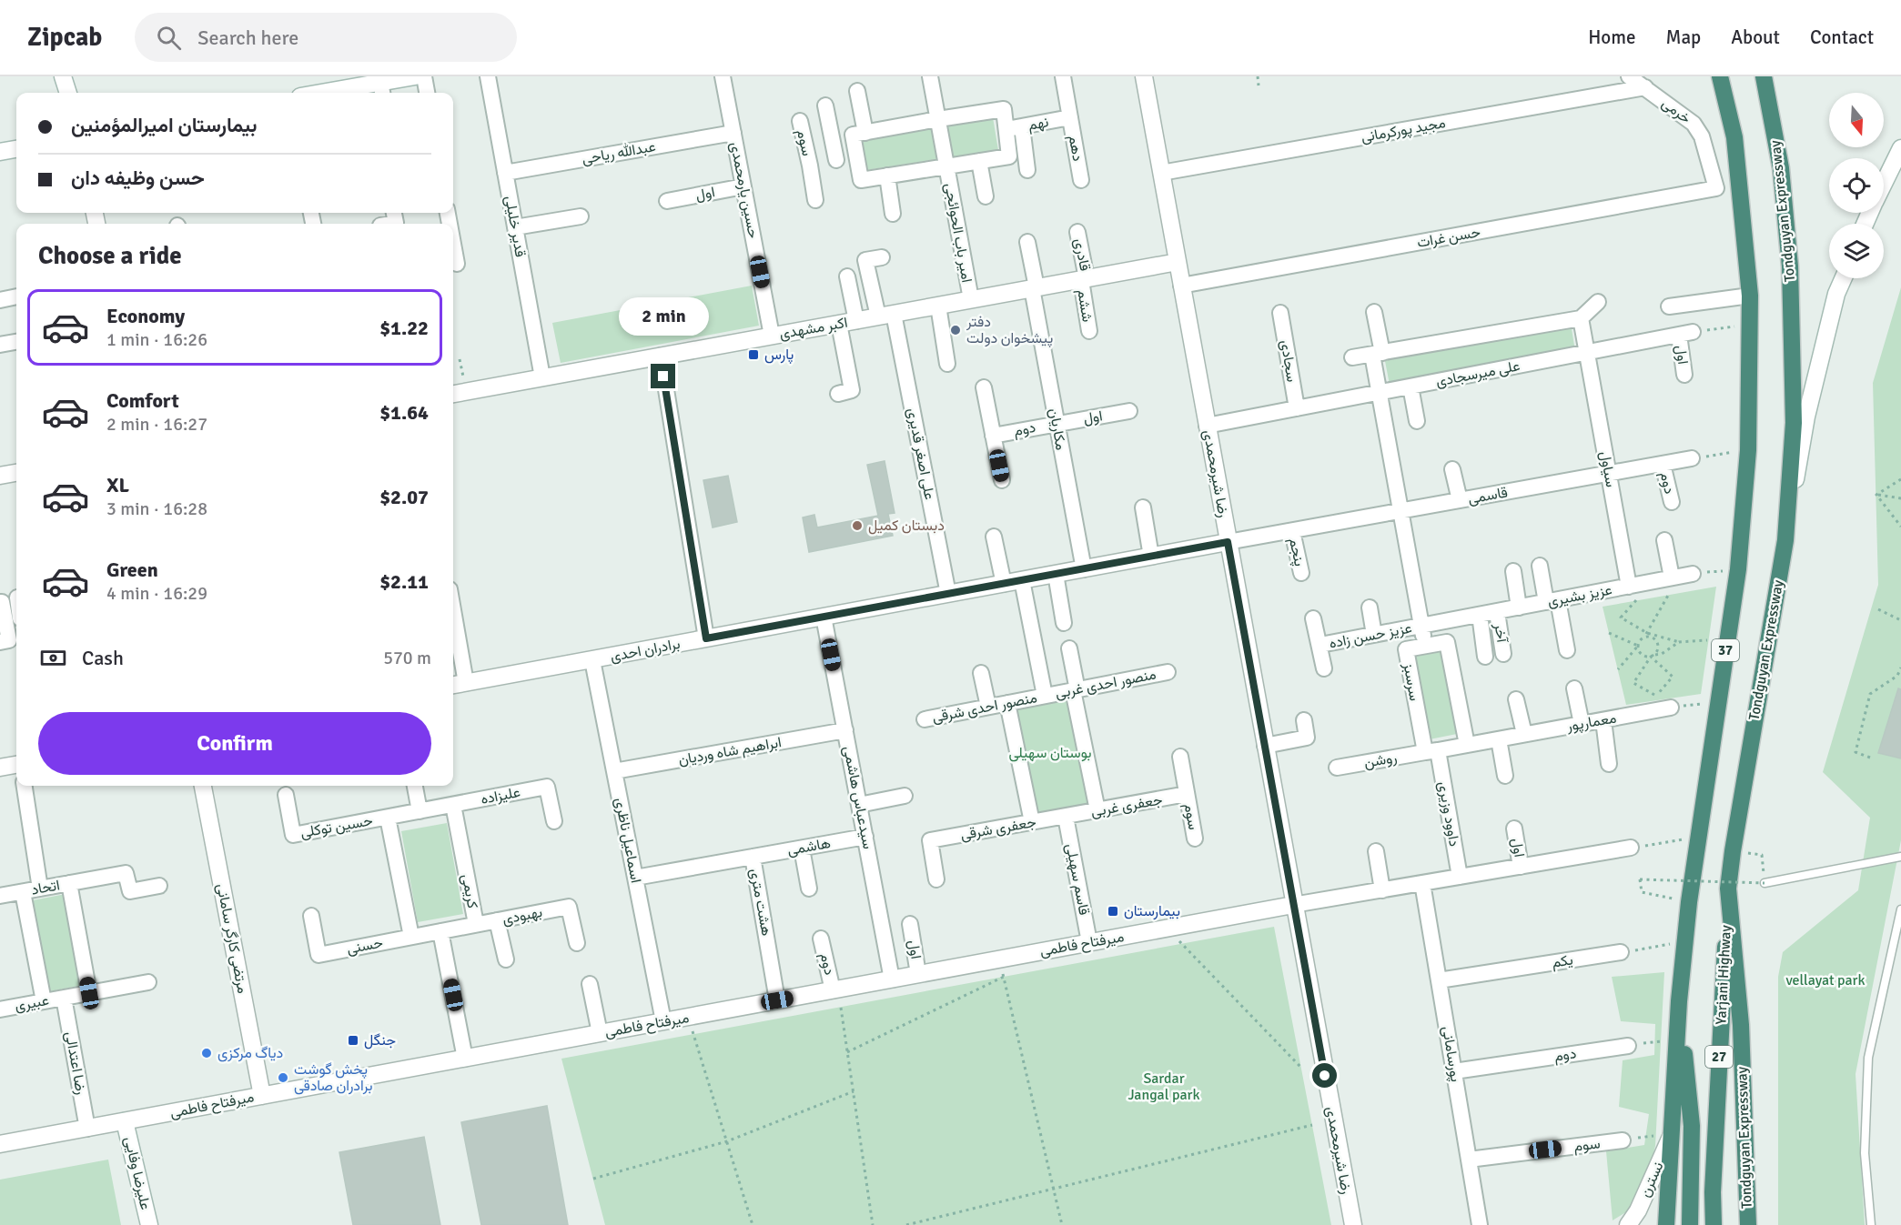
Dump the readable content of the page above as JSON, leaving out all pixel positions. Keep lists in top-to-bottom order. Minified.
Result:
{"streets":{"highway":["Tondguyan Expressway","37","Yarjani Highway","27"],"street":["خرمی","نهم","مجید پورکرمانی","سوم","دهم","عبدالله ریاحی","حسین یارمحمدی","اول","قدیر خلیلی","امیر باب الحوائجی","حسن غرات","قادری","ششم","اکبر مشهدی","سجادی","علی میرسجادی","دوم","مکاریان","علی اصغر قدیری","سیاول","رضا شیرمحمدی","قاسمی","پنجم","عزیز بشیری","آخر","عزیز حسن زاده","برادران احدی","سرسبز","منصور احدی غربی","منصور احدی شرقی","معمارپور","ابراهیم شاه وردیان","روشن","علیزاده","سیدعباس هاشمی","جعفری غربی","داوود وزیری","حسین توکلی","جعفری شرقی","اسماعیل ناظری","هاشمی","قاسم سهیلی","اتحاد","کریمی","هشت متری","بهبودی","مرتضی کارگر سامانی","میرفتاح فاطمی","حسنی","یکم","عبیری","پورسامانی","رضا اعتدالی","علیرضا وفایی","نسترن"]},"crossings":[["خرمی","مجید پورکرمانی"],["خرمی","حسن غرات"],["نهم","دهم"],["مجید پورکرمانی","رضا شیرمحمدی"],["سوم","جعفری غربی"],["سوم","پورسامانی"],["عبدالله ریاحی","حسین یارمحمدی"],["عبدالله ریاحی","قدیر خلیلی"],["حسین یارمحمدی","اول"],["حسین یارمحمدی","اکبر مشهدی"],["اول","علی میرسجادی"],["اول","دوم"],["اول","مکاریان"],["اول","میرفتاح فاطمی"],["Tondguyan Expressway","Yarjani Highway"],["قدیر خلیلی","اکبر مشهدی"],["امیر باب الحوائجی","اکبر مشهدی"],["حسن غرات","رضا شیرمحمدی"],["قادری","ششم"],["قادری","اکبر مشهدی"],["ششم","اکبر مشهدی"],["اکبر مشهدی","مکاریان"],["اکبر مشهدی","علی اصغر قدیری"],["اکبر مشهدی","رضا شیرمحمدی"],["سجادی","علی میرسجادی"],["علی میرسجادی","سیاول"],["علی میرسجادی","رضا شیرمحمدی"],["دوم","مکاریان"],["دوم","قاسمی"],["دوم","میرفتاح فاطمی"],["دوم","پورسامانی"],["مکاریان","برادران احدی"],["علی اصغر قدیری","برادران احدی"],["سیاول","قاسمی"],["سیاول","عزیز بشیری"],["رضا شیرمحمدی","قاسمی"],["رضا شیرمحمدی","برادران احدی"],["رضا شیرمحمدی","میرفتاح فاطمی"],["قاسمی","پنجم"],["قاسمی","برادران احدی"],["عزیز بشیری","آخر"],["عزیز بشیری","عزیز حسن زاده"],["برادران احدی","سیدعباس هاشمی"],["برادران احدی","اسماعیل ناظری"],["37","نسترن"],["سرسبز","معمارپور"],["سرسبز","روشن"],["سرسبز","داوود وزیری"],["منصور احدی غربی","منصور احدی شرقی"],["ابراهیم شاه وردیان","سیدعباس هاشمی"],["ابراهیم شاه وردیان","اسماعیل ناظری"],["روشن","داوود وزیری"],["علیزاده","کریمی"],["سیدعباس هاشمی","هاشمی"],["سیدعباس هاشمی","میرفتاح فاطمی"],["جعفری غربی","جعفری شرقی"],["جعفری غربی","قاسم سهیلی"],["جعفری شرقی","قاسم سهیلی"],["اسماعیل ناظری","هشت متری"],["اسماعیل ناظری","میرفتاح فاطمی"],["هاشمی","هشت متری"],["قاسم سهیلی","میرفتاح فاطمی"],["اتحاد","عبیری"],["کریمی","بهبودی"],["کریمی","حسنی"],["هشت متری","میرفتاح فاطمی"],["مرتضی کارگر سامانی","میرفتاح فاطمی"],["میرفتاح فاطمی","رضا اعتدالی"],["میرفتاح فاطمی","علیرضا وفایی"],["یکم","پورسامانی"],["عبیری","رضا اعتدالی"]],"parks":["بوستان سهیلی","vellayat park","Sardar Jangal park"],"places":{"other":["دفتر پیشخوان دولت","دبستان کمیل","دیاگ مرکزی","پخش گوشت برادران صادقی"],"transit":["پارس","بیمارستان","جنگل"]},"north":"bottom","page":{"header":"Zipcab","search":"Search here","nav":["Home","Map","About","Contact"],"banner":["بیمارستان امیرالمؤمنین","حسن وظیفه دان"],"heading":"Choose a ride","list":[{"name":"Economy","note":"1 min · 16:26","value":"$1.22"},{"name":"Comfort","note":"2 min · 16:27","value":"$1.64"},{"name":"XL","note":"3 min · 16:28","value":"$2.07"},{"name":"Green","note":"4 min · 16:29","value":"$2.11"}],"bubble":"2 min","pay":["Cash","570 m"],"buttons":"Confirm"}}
